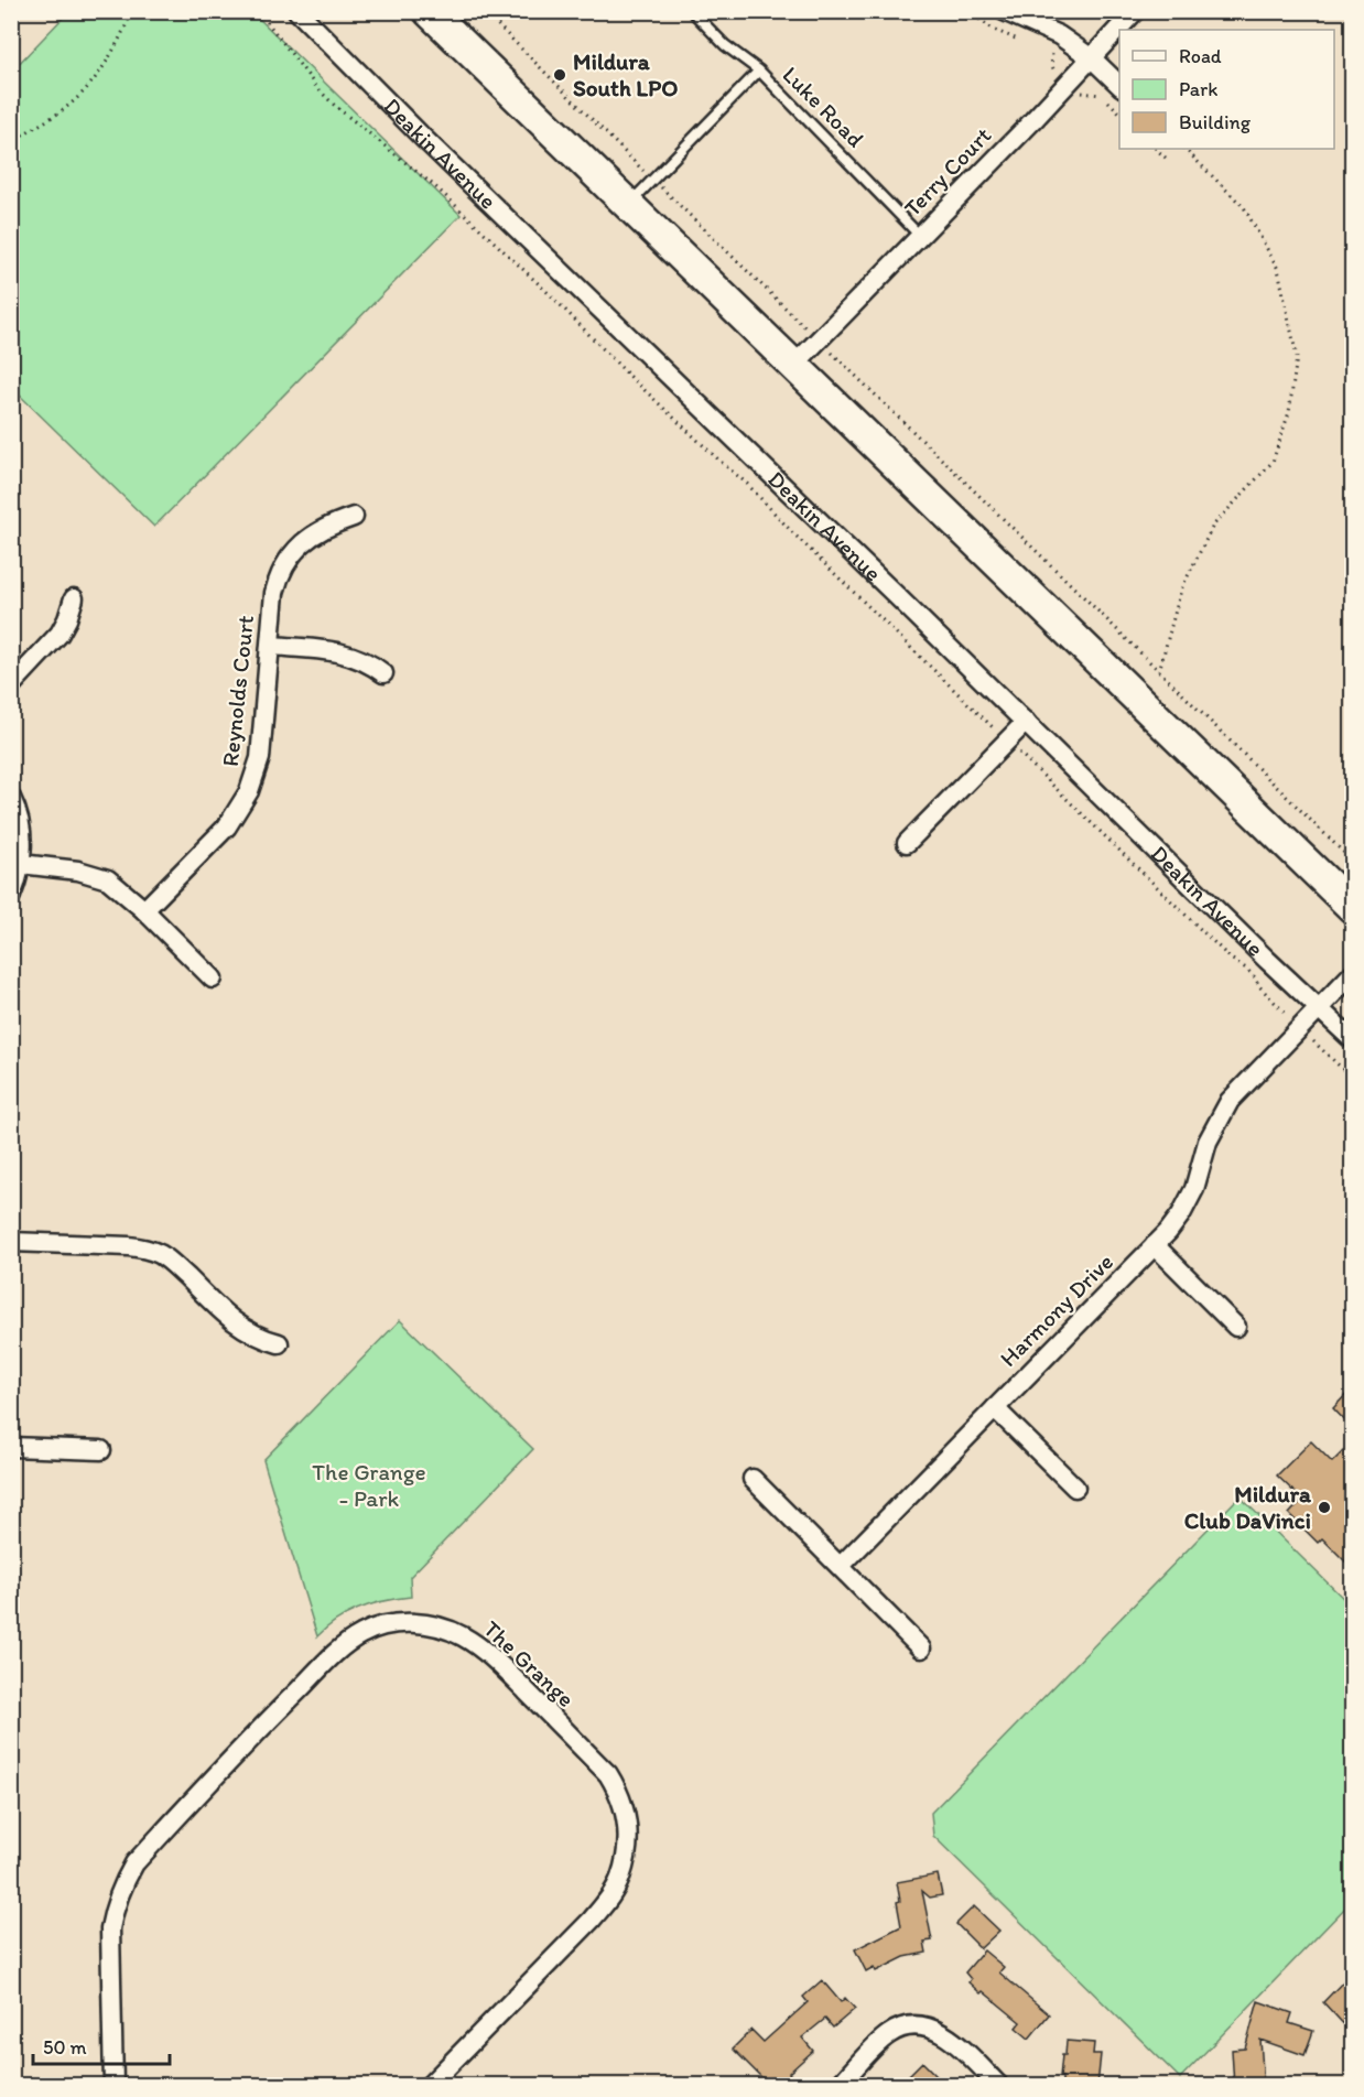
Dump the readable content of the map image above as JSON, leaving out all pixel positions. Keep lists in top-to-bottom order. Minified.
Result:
{"streets":{"street":["Deakin Avenue","Terry Court","Reynolds Court","Harmony Drive","The Grange"],"lane":["Luke Road"]},"crossings":[["Luke Road","Terry Court"],["Deakin Avenue","Harmony Drive"]],"parks":["The Grange - Park"],"places":["Mildura South LPO","Mildura Club DaVinci"],"legend":["Road","Park","Building"],"scale_bar":"50 m"}
